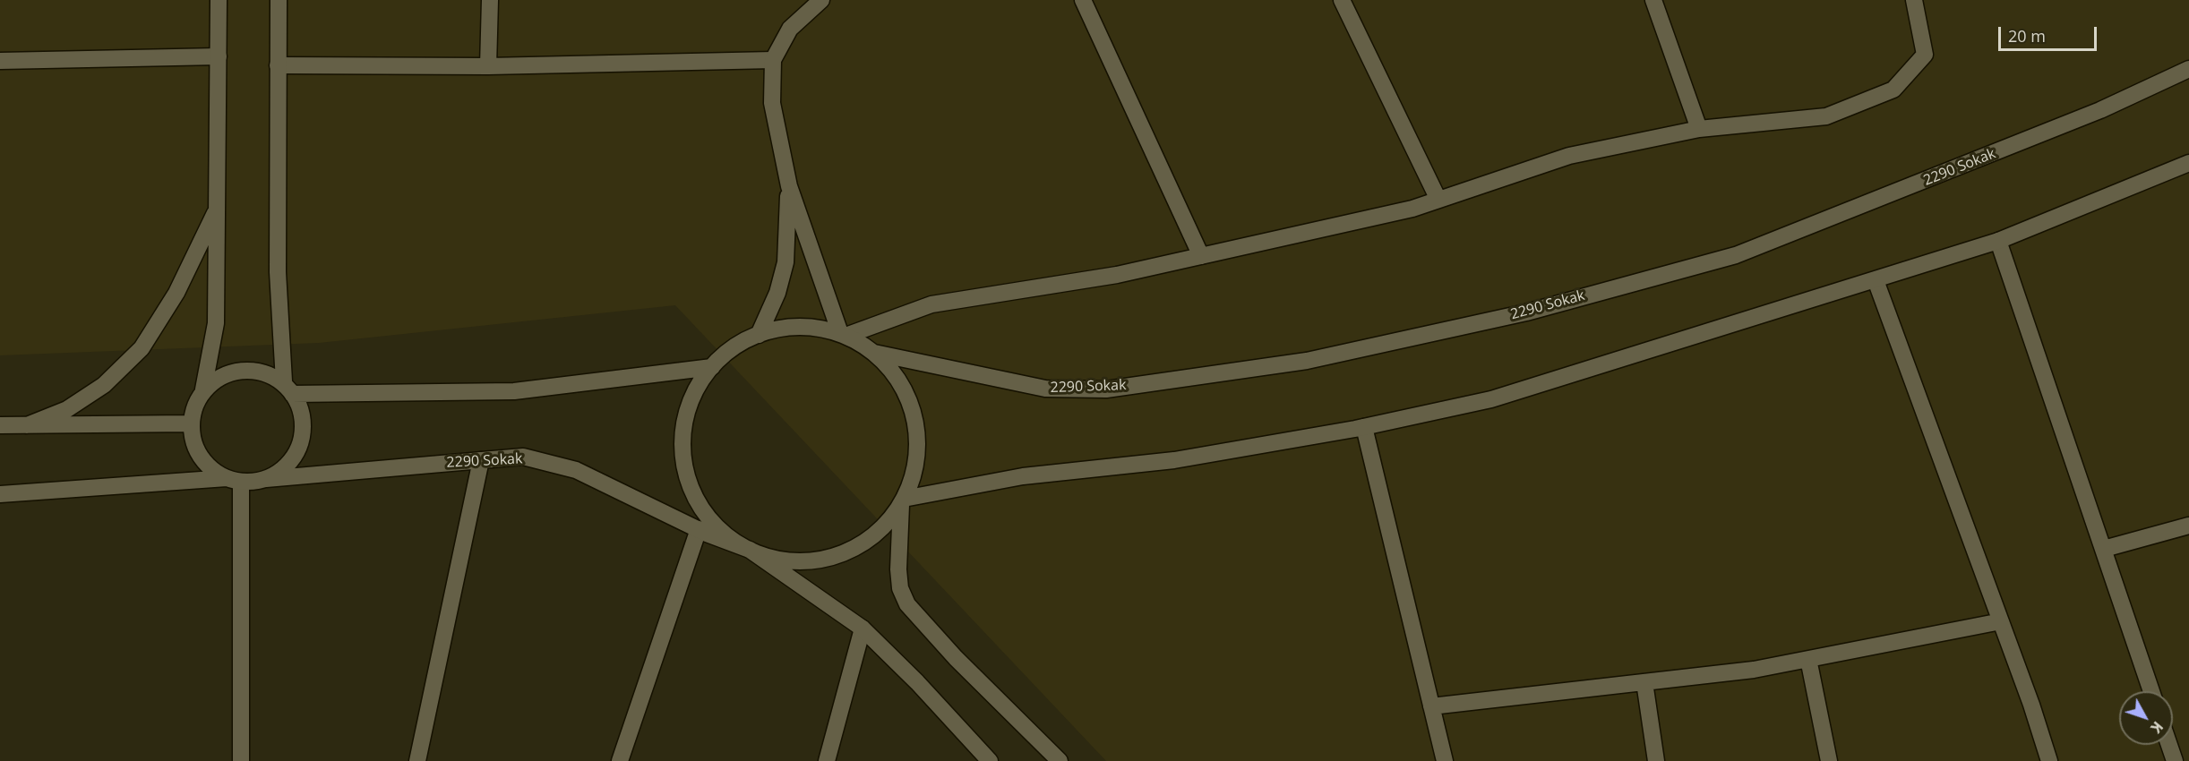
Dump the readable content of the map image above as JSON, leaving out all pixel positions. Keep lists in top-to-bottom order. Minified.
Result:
{"streets":{"main road":["2290 Sokak"]},"scale_bar":"20 m","north":"bottom right"}
